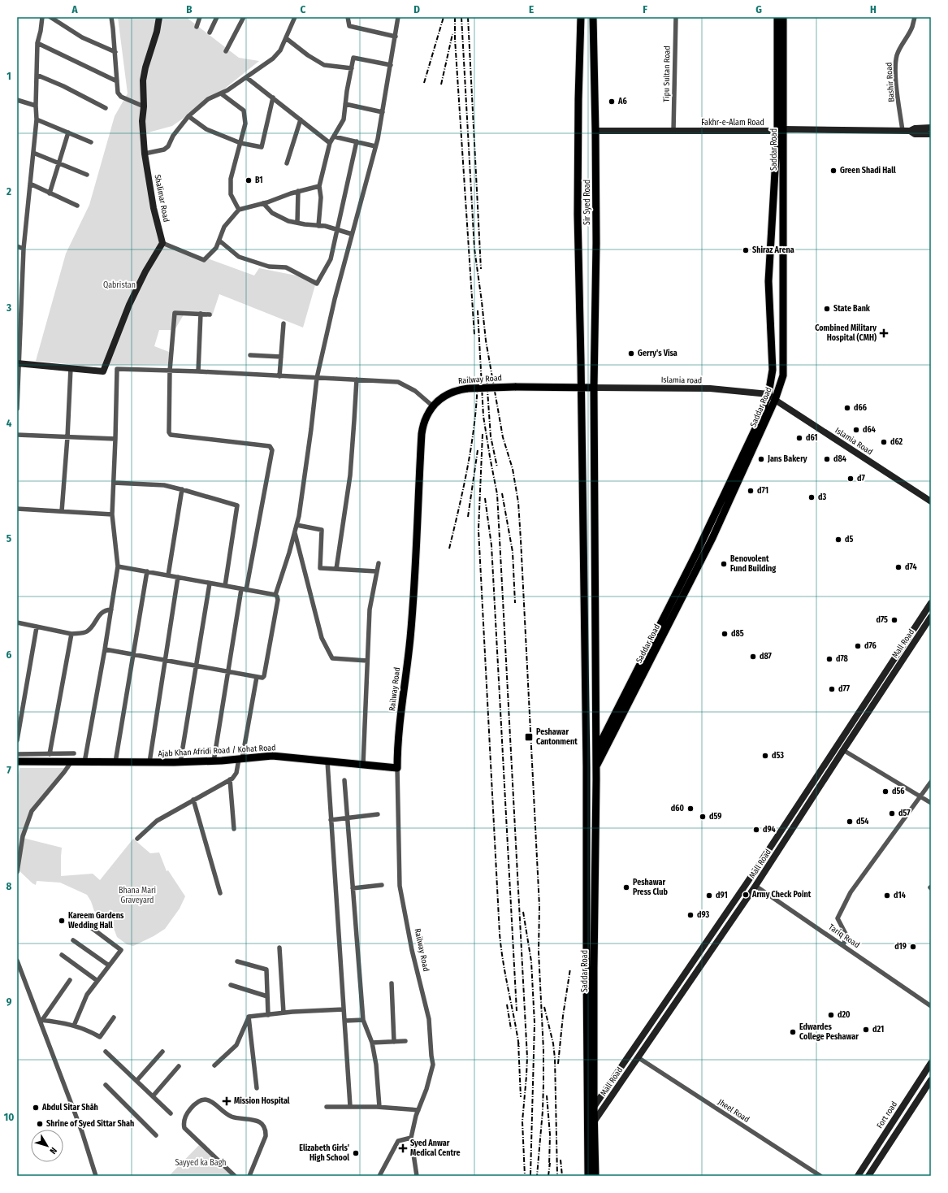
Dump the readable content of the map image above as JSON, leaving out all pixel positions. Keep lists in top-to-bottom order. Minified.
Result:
{"streets":{"main road":["Saddar Road","Sir Syed Road","Railway Road","Ajab Khan Afridi Road / Kohat Road"],"street":["Tipu Sultan Road","Bashir Road","Fakhr-e-Alam Road","Shalimar Road","Islamia road","Islamia Road","Mall Road","Tariq Road","Jheel Road","Fort road"]},"crossings":[["Tipu Sultan Road","Fakhr-e-Alam Road"],["Bashir Road","Fakhr-e-Alam Road"],["Fakhr-e-Alam Road","Saddar Road"],["Fakhr-e-Alam Road","Sir Syed Road"],["Saddar Road","Sir Syed Road"],["Saddar Road","Railway Road"],["Saddar Road","Islamia road"],["Saddar Road","Islamia Road"],["Saddar Road","Mall Road"],["Sir Syed Road","Railway Road"],["Sir Syed Road","Islamia road"],["Railway Road","Islamia road"],["Railway Road","Ajab Khan Afridi Road / Kohat Road"],["Islamia road","Islamia Road"],["Mall Road","Tariq Road"],["Mall Road","Jheel Road"]],"parks":["Qabristan","Bhana Mari Graveyard","Sayyed ka Bagh"],"places":{"other":["A6","Green Shadi Hall","B1","Shiraz Arena","State Bank","Gerry's Visa","d66","d64","d61","d62","Jans Bakery","d84","d7","d71","d3","d5","Benovolent Fund Building","d74","d75","d85","d76","d87","d78","d77","d53","d56","d60","d57","d59","d54","d94","Peshawar Press Club","Army Check Point","d91","d14","d93","Kareem Gardens Wedding Hall","d19","d20","d21","Edwardes College Peshawar","Abdul Sitar Shāh","Shrine of Syed Sittar Shah","Elizabeth Girls' High School"],"health":["Combined Military Hospital (CMH)","Mission Hospital","Syed Anwar Medical Centre"],"transit":["Peshawar Cantonment"]},"north":"bottom right","grid":{"columns":["A","B","C","D","E","F","G","H"],"rows":["1","2","3","4","5","6","7","8","9","10"]}}
